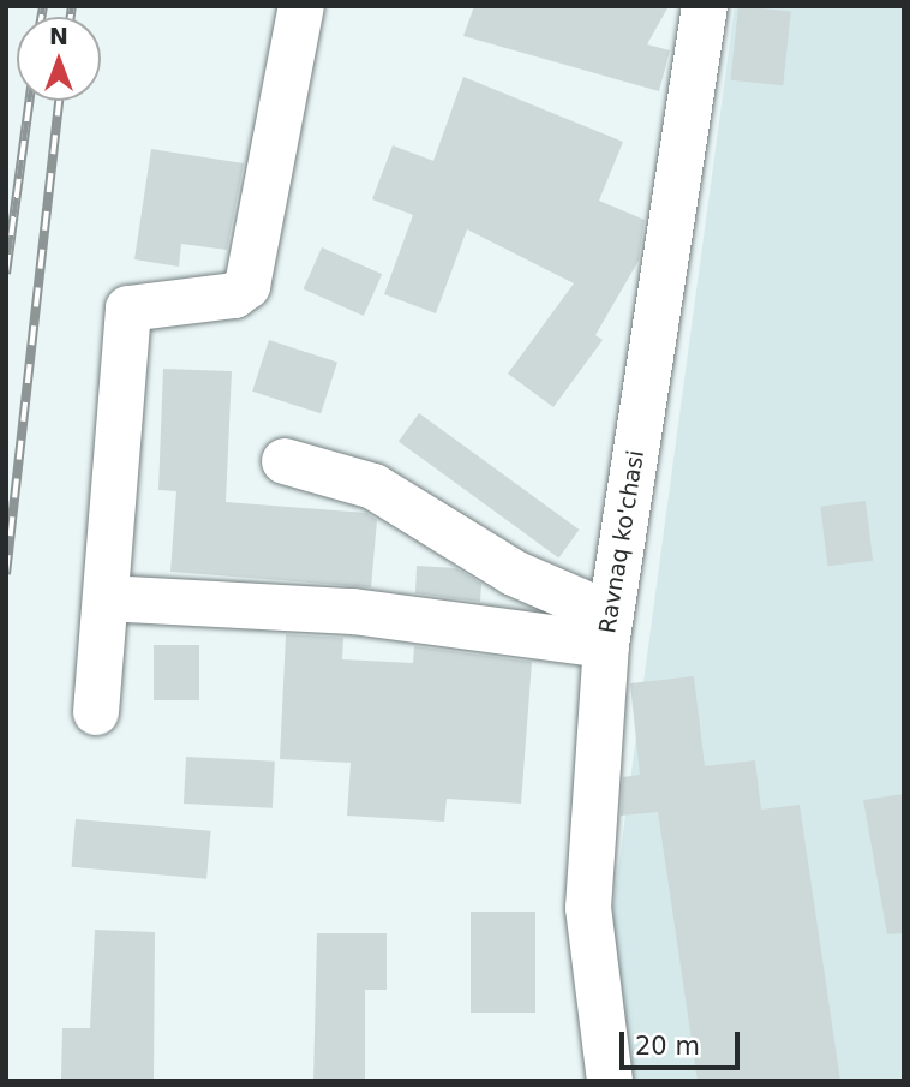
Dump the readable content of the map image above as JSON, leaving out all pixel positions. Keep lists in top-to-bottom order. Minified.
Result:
{"streets":{"street":["Ravnaq ko'chasi"]},"scale_bar":"20 m","north":"top"}
